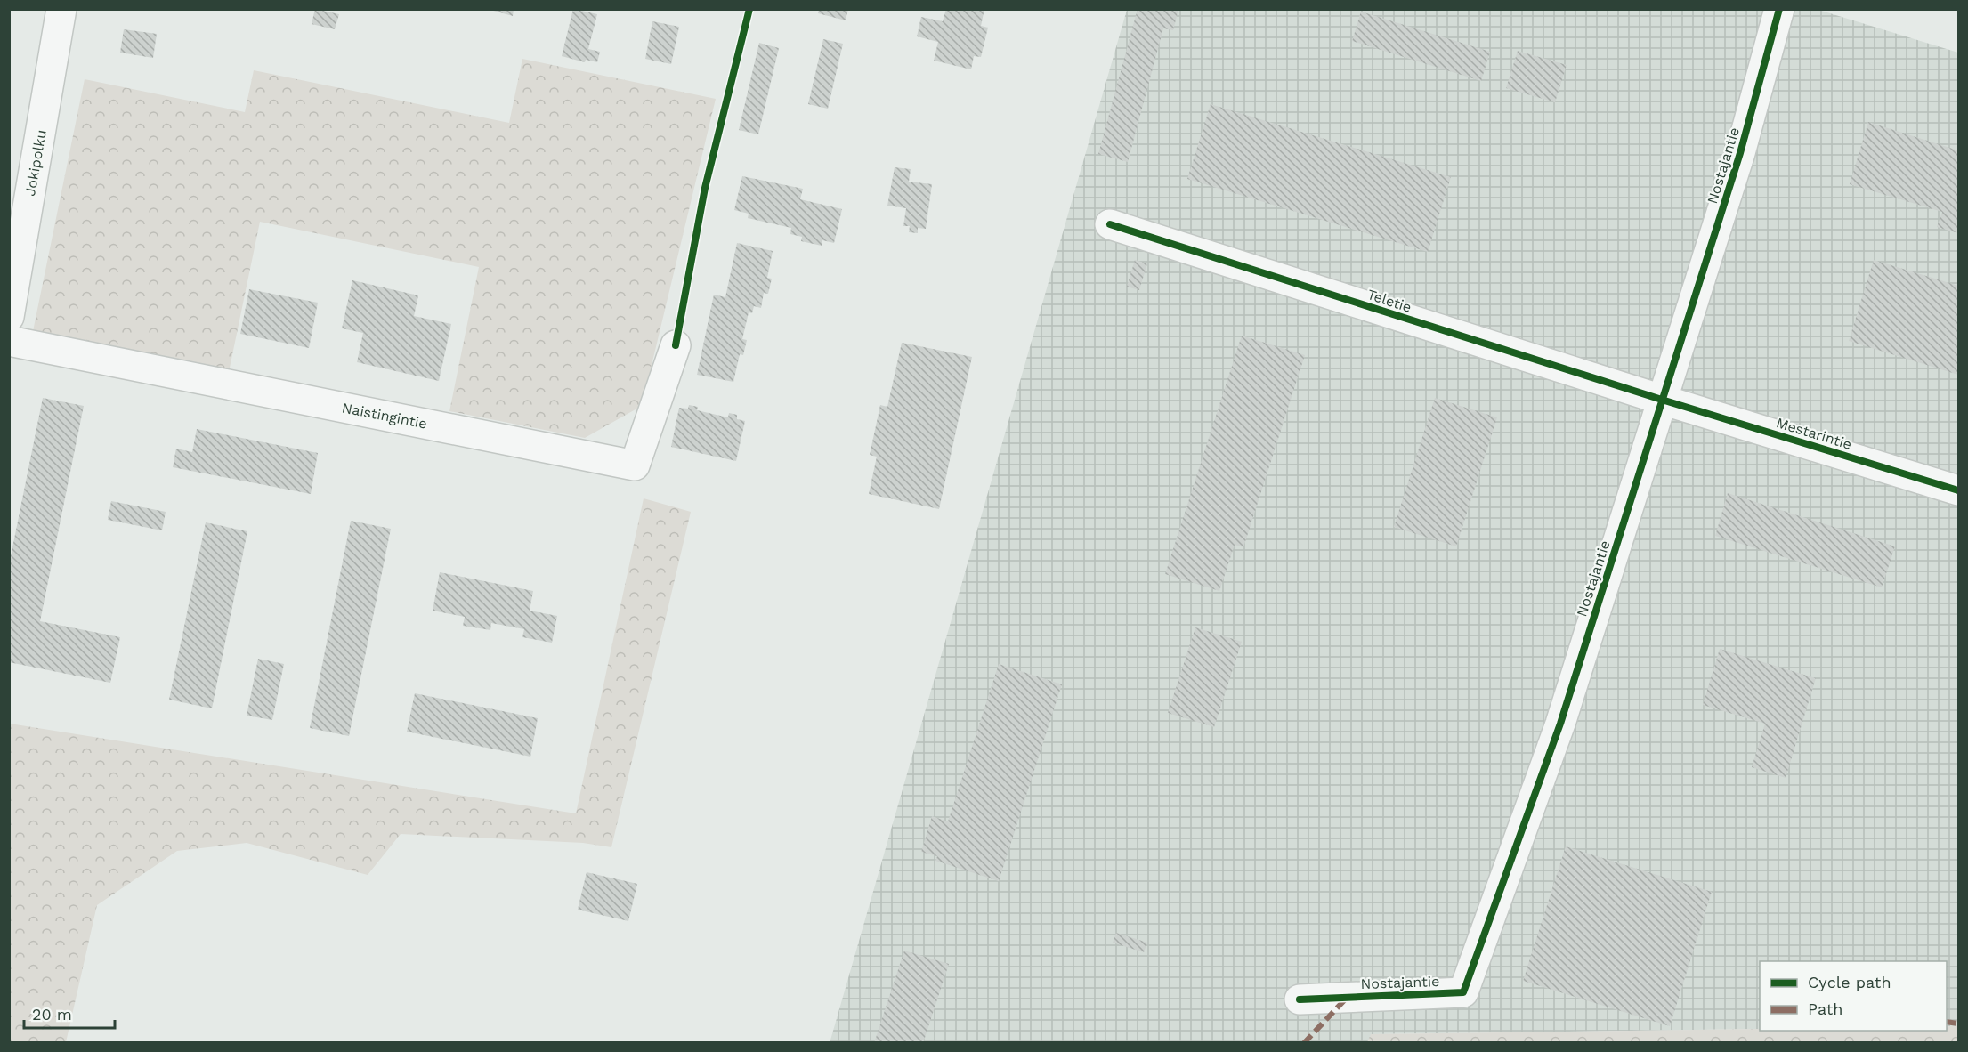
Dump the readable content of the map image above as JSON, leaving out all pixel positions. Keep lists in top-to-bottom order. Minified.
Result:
{"streets":{"street":["Jokipolku","Nostajantie","Teletie","Naistingintie","Mestarintie"]},"crossings":[["Nostajantie","Teletie"],["Nostajantie","Mestarintie"],["Teletie","Mestarintie"]],"legend":["Cycle path","Path"],"scale_bar":"20 m"}
